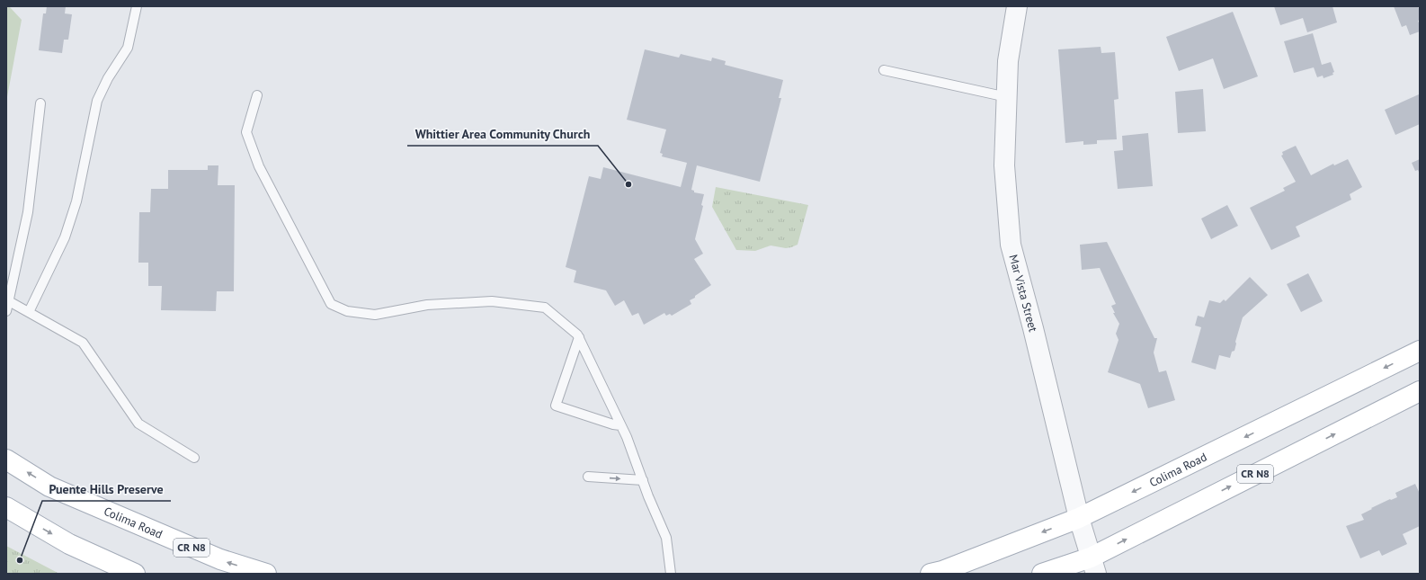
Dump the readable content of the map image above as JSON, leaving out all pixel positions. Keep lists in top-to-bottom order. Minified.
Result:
{"streets":{"main road":["Colima Road","CR N8"],"street":["Mar Vista Street"]},"crossings":[["Mar Vista Street","Colima Road"],["Mar Vista Street","CR N8"]],"places":["Whittier Area Community Church","Puente Hills Preserve"]}
